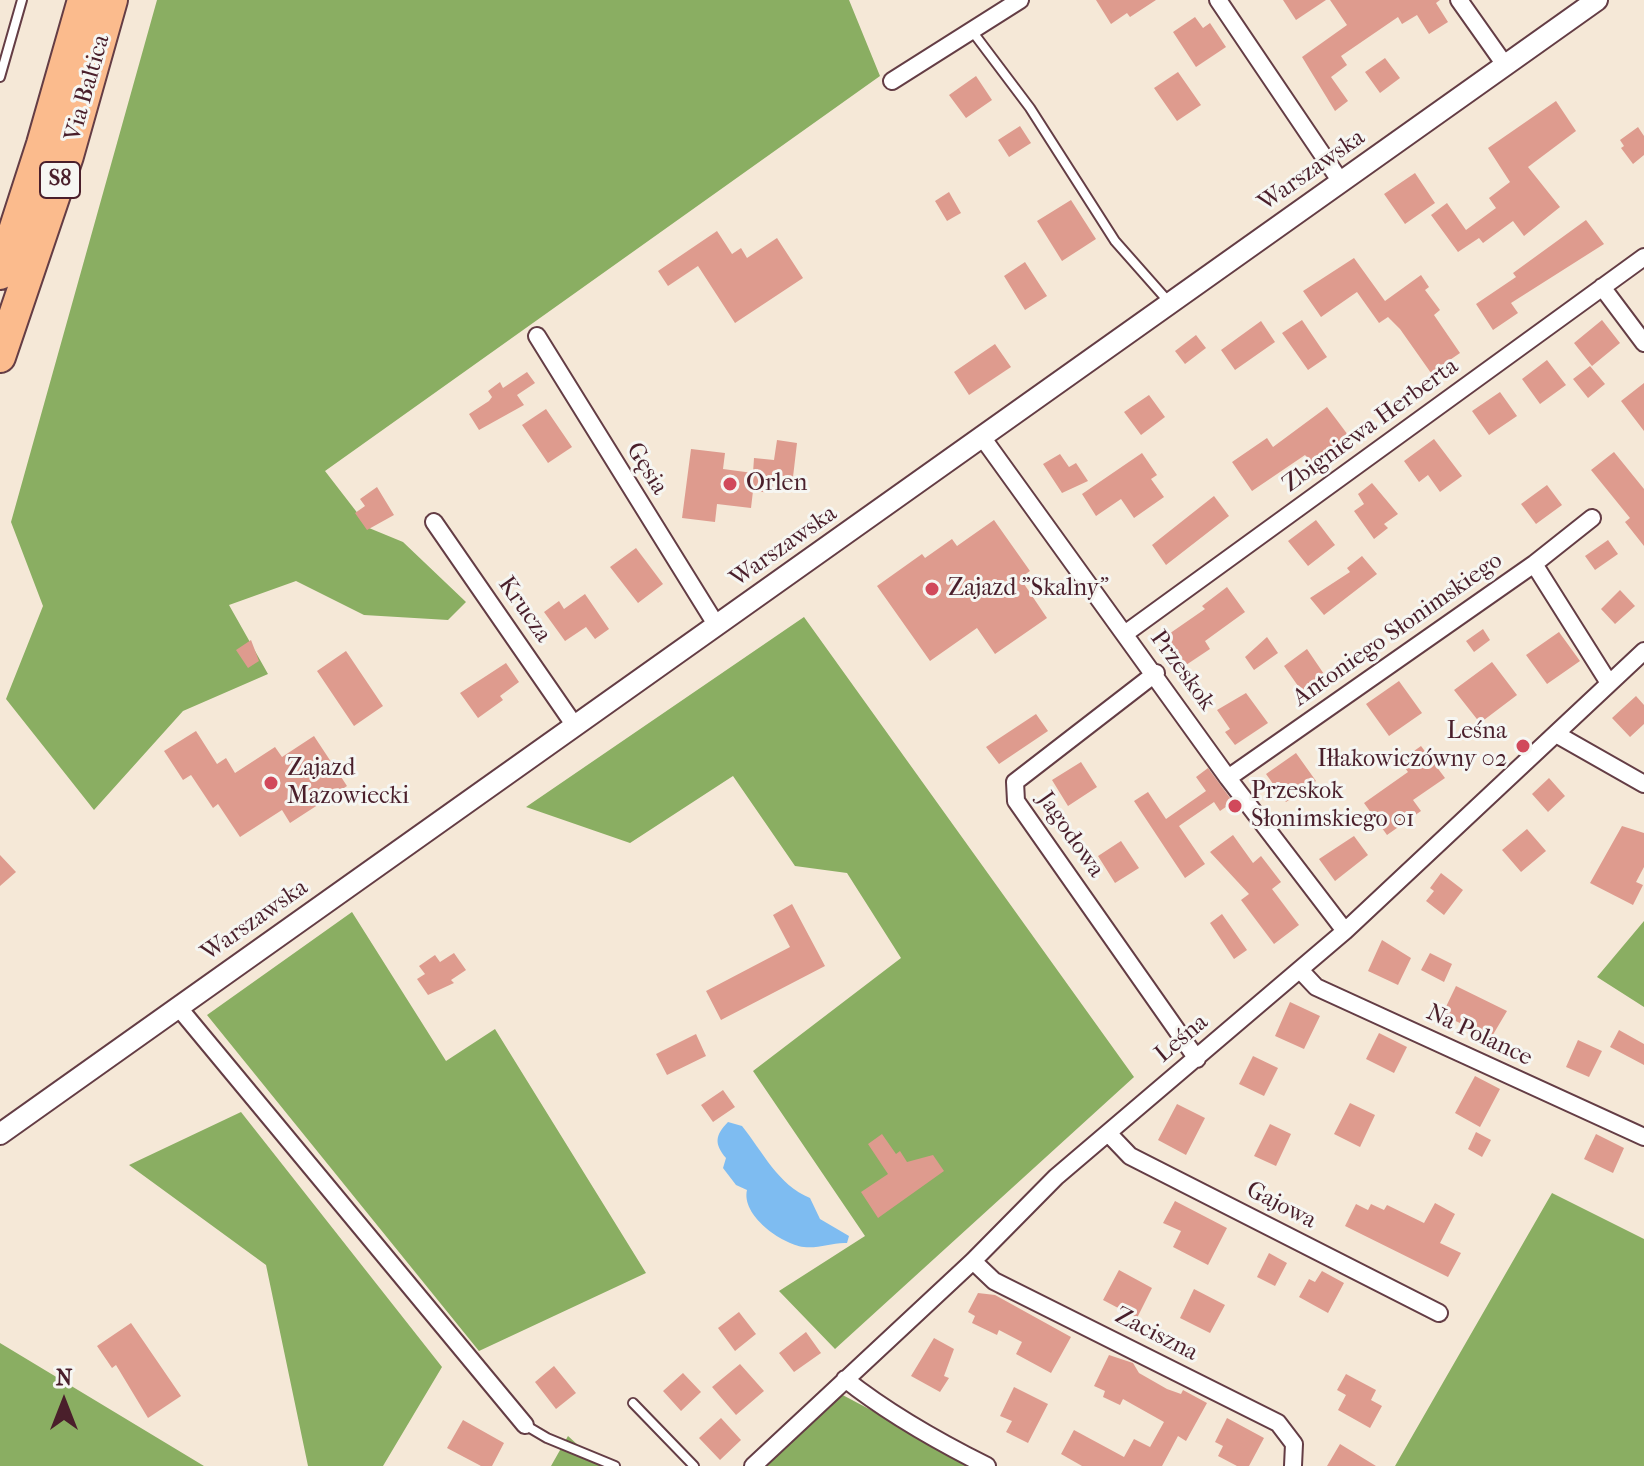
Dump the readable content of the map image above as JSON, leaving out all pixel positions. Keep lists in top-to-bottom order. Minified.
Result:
{"streets":{"highway":["Via Baltica","S8"],"street":["Warszawska","Zbigniewa Herberta","Gęsia","Krucza","Antoniego Słonimskiego","Przeskok","Jagodowa","Na Polance","Leśna","Gajowa","Zaciszna"]},"crossings":[["Warszawska","Gęsia"],["Warszawska","Krucza"],["Warszawska","Przeskok"],["Zbigniewa Herberta","Przeskok"],["Antoniego Słonimskiego","Przeskok"],["Przeskok","Jagodowa"],["Przeskok","Leśna"],["Jagodowa","Leśna"],["Na Polance","Leśna"],["Leśna","Gajowa"],["Leśna","Zaciszna"]],"places":["Orlen","Zajazd \"Skalny\"","Leśna Iłłakowiczówny 02","Zajazd Mazowiecki","Przeskok Słonimskiego 01"],"north":"top"}
